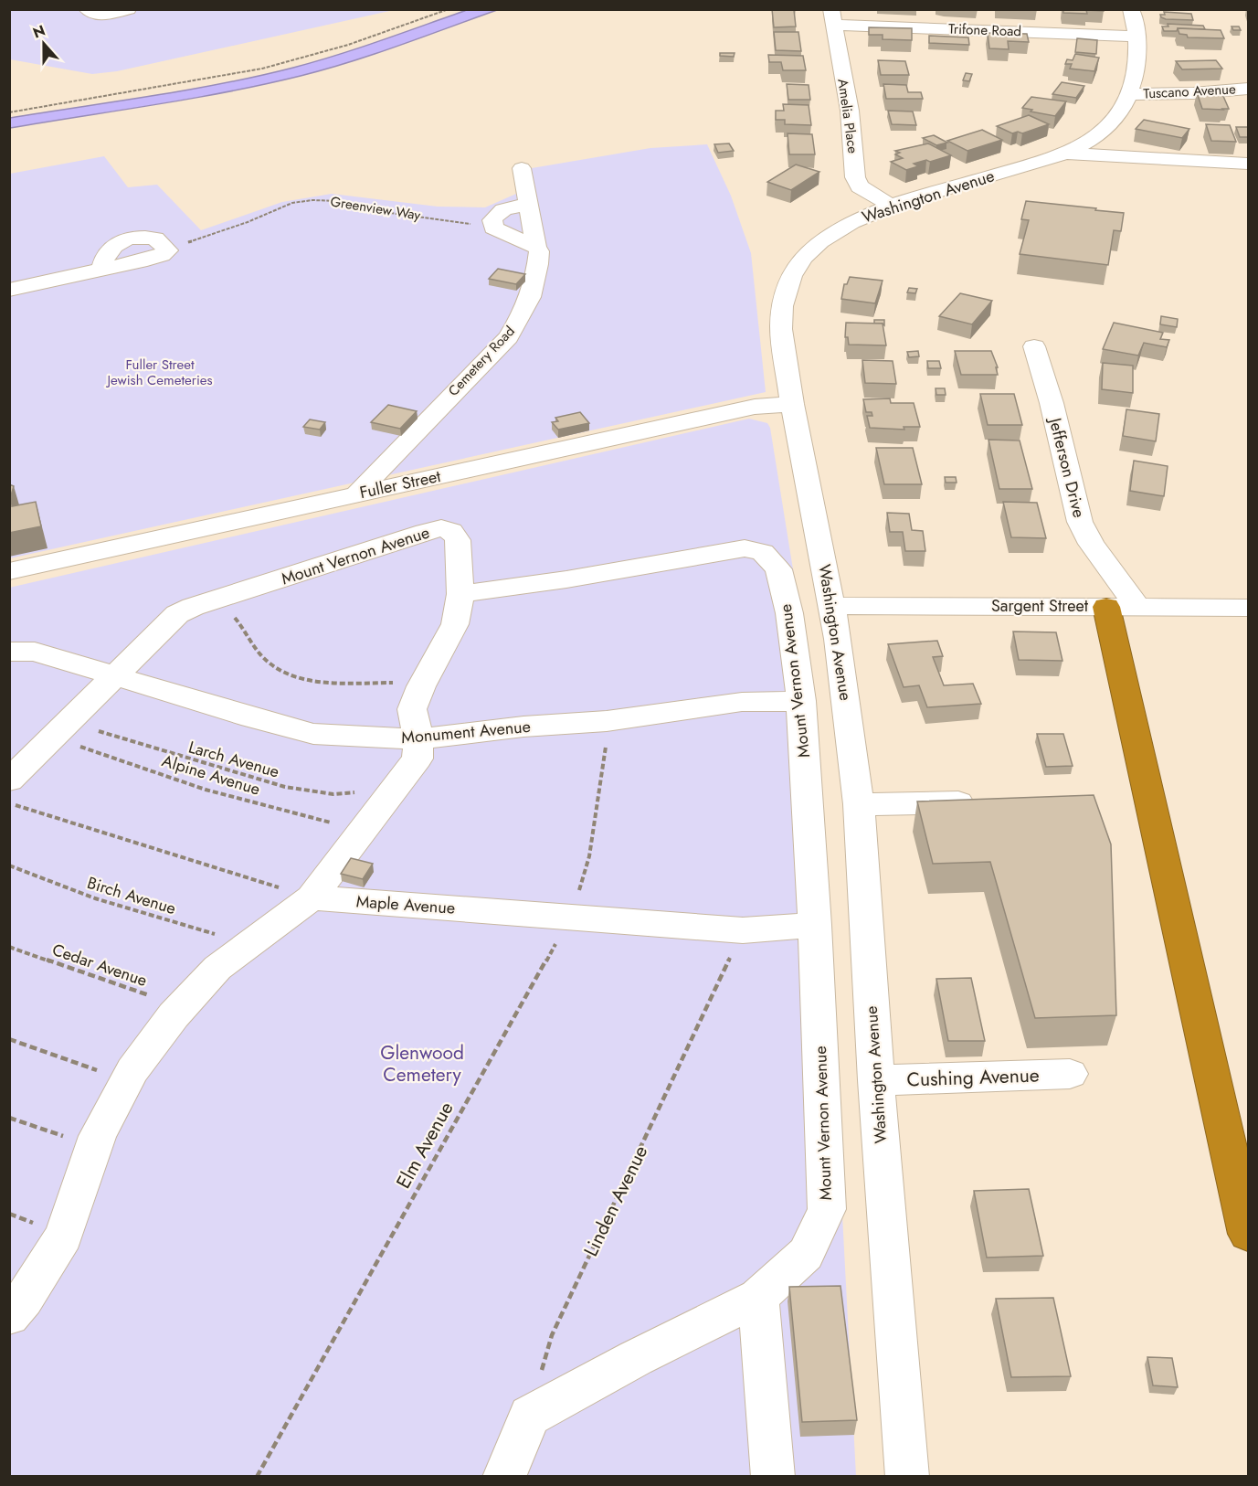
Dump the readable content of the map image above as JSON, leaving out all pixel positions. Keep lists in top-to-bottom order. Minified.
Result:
{"streets":{"street":["Trifone Road","Tuscano Avenue","Amelia Place","Washington Avenue","Cemetery Road","Jefferson Drive","Fuller Street","Mount Vernon Avenue","Sargent Street","Monument Avenue","Maple Avenue","Cushing Avenue"],"path":["Greenview Way","Larch Avenue","Alpine Avenue","Birch Avenue","Cedar Avenue","Elm Avenue","Linden Avenue"]},"crossings":[["Trifone Road","Amelia Place"],["Trifone Road","Washington Avenue"],["Tuscano Avenue","Washington Avenue"],["Amelia Place","Washington Avenue"],["Washington Avenue","Fuller Street"],["Washington Avenue","Sargent Street"],["Washington Avenue","Cushing Avenue"],["Cemetery Road","Fuller Street"],["Jefferson Drive","Sargent Street"],["Mount Vernon Avenue","Monument Avenue"],["Mount Vernon Avenue","Larch Avenue"],["Mount Vernon Avenue","Alpine Avenue"],["Mount Vernon Avenue","Maple Avenue"],["Mount Vernon Avenue","Linden Avenue"],["Monument Avenue","Elm Avenue"],["Larch Avenue","Alpine Avenue"],["Maple Avenue","Elm Avenue"],["Maple Avenue","Linden Avenue"]],"parks":["Fuller Street Jewish Cemeteries","Glenwood Cemetery"],"north":"top"}
